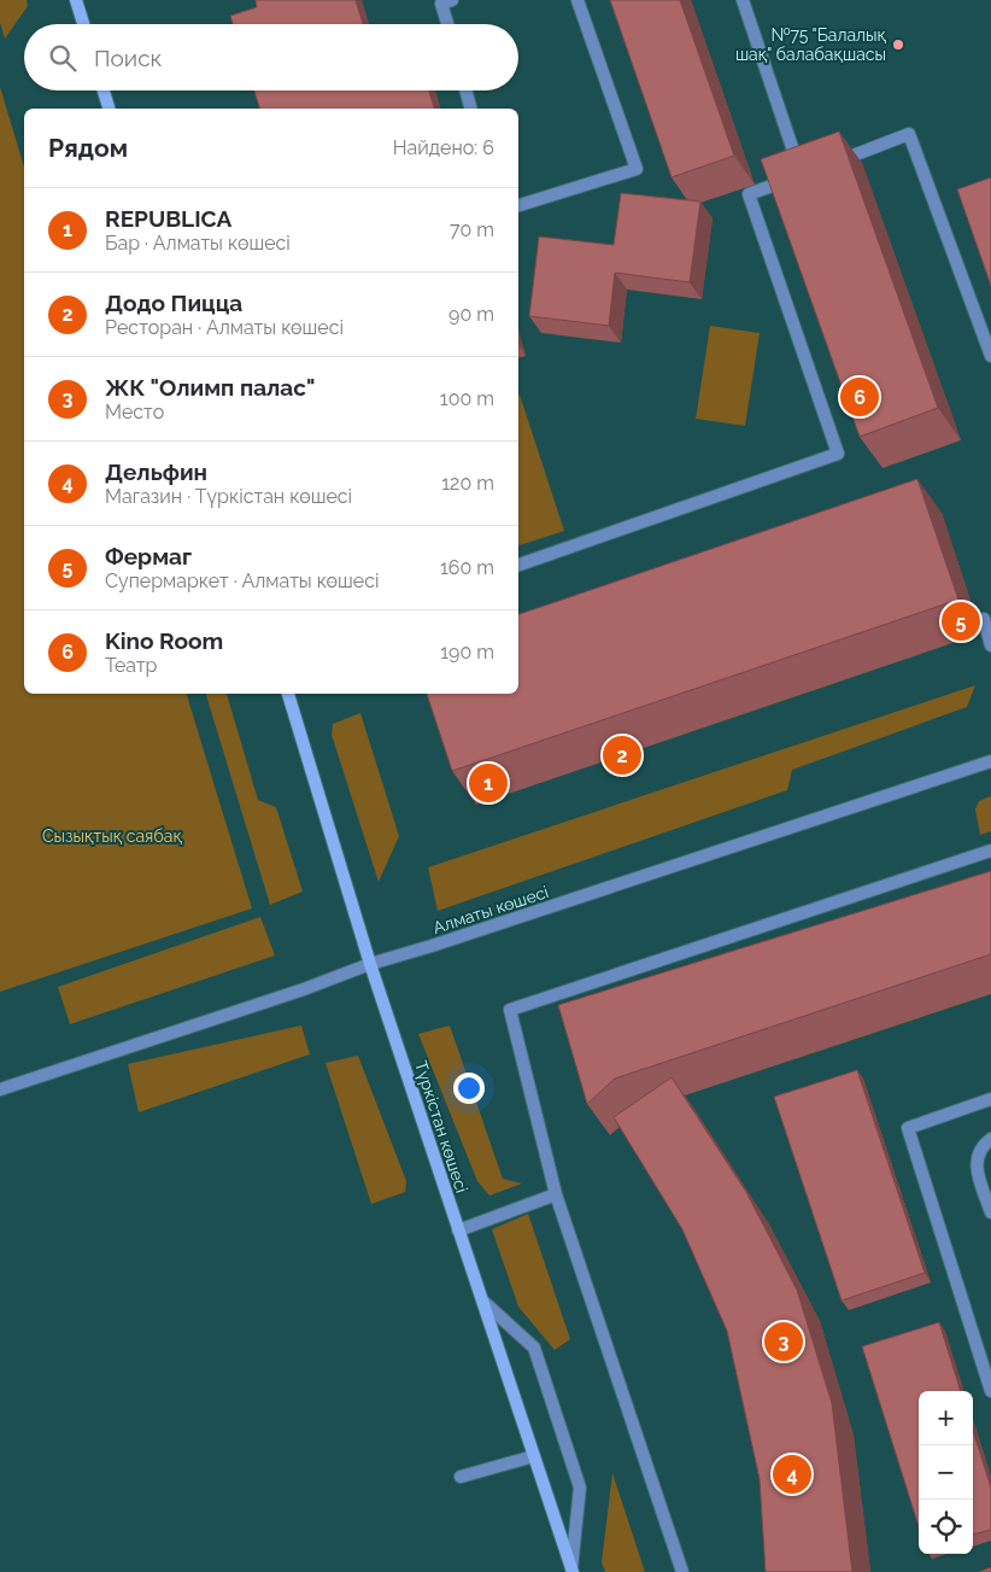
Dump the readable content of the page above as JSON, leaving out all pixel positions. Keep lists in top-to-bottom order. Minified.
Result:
{"streets":{"main road":["Түркістан көшесі"],"street":["Алматы көшесі"]},"crossings":[["Алматы көшесі","Түркістан көшесі"]],"parks":["Сызықтық саябақ"],"places":["№75 \"Балалық шақ\" балабақшасы"],"page":{"search":"Поиск","heading":["Рядом","Найдено: 6"],"list":[{"mark":"1","name":"REPUBLICA","note":"Бар · Алматы көшесі","value":"70 m"},{"mark":"2","name":"Додо Пицца","note":"Ресторан · Алматы көшесі","value":"90 m"},{"mark":"3","name":"ЖК \"Олимп палас\"","note":"Место","value":"100 m"},{"mark":"4","name":"Дельфин","note":"Магазин · Түркістан көшесі","value":"120 m"},{"mark":"5","name":"Фермаг","note":"Супермаркет · Алматы көшесі","value":"160 m"},{"mark":"6","name":"Kino Room","note":"Театр","value":"190 m"}],"pins":["6","5","2","1","3","4"],"map_buttons":["+","−"]}}
